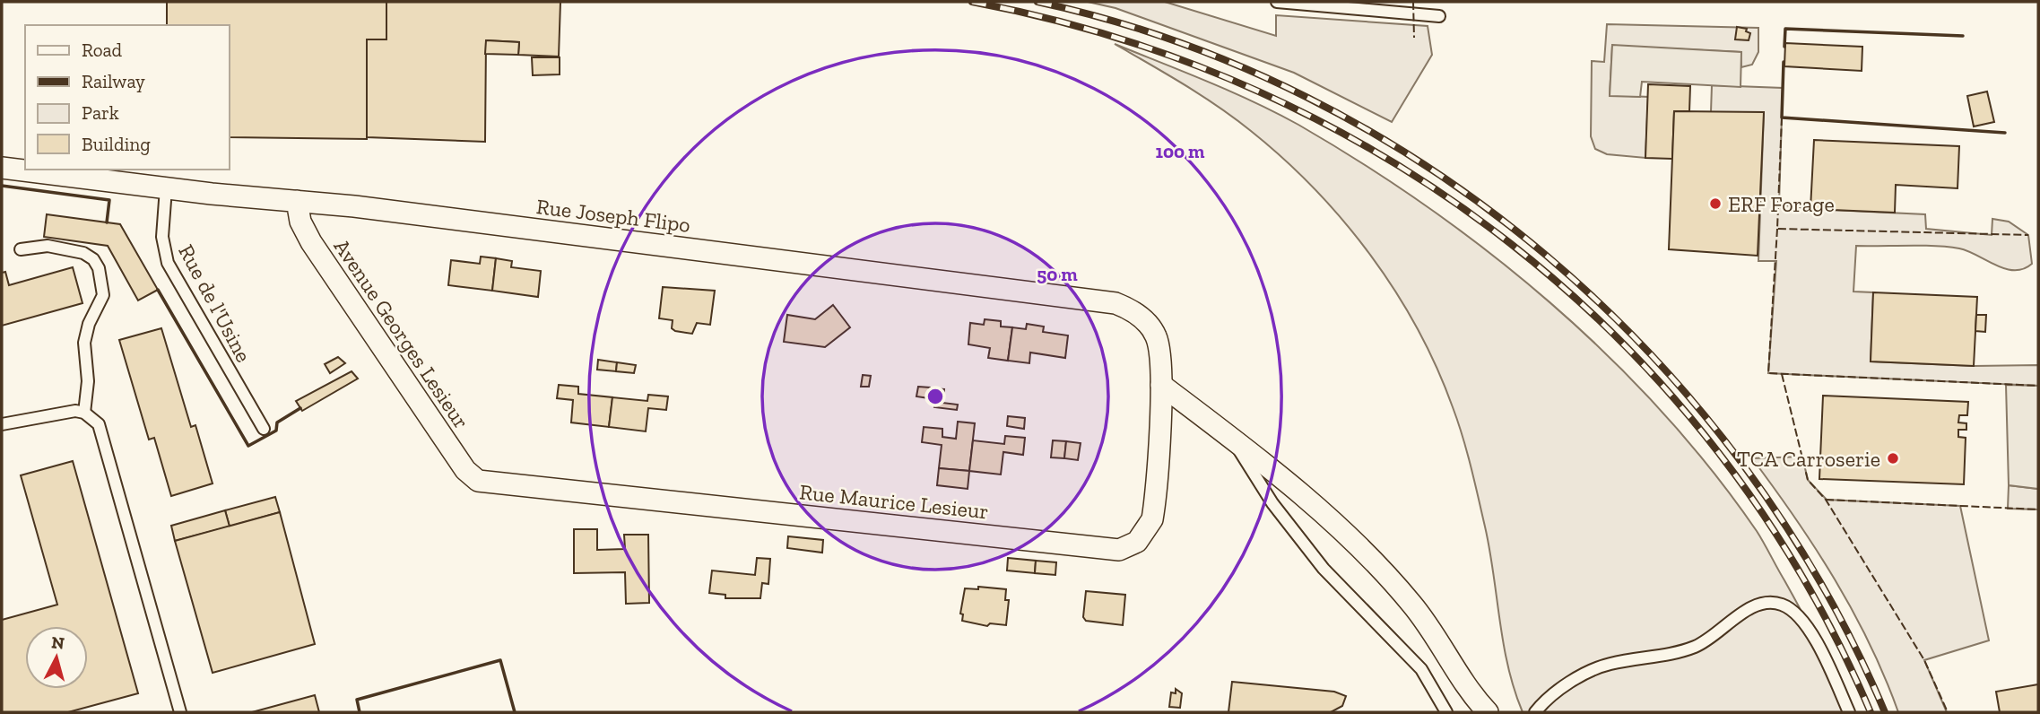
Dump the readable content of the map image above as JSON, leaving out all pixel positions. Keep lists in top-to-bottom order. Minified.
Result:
{"streets":{"street":["Rue Joseph Flipo","Avenue Georges Lesieur","Rue Maurice Lesieur"],"lane":["Rue de l'Usine"]},"crossings":[["Rue Joseph Flipo","Rue de l'Usine"],["Rue Joseph Flipo","Avenue Georges Lesieur"],["Rue Joseph Flipo","Rue Maurice Lesieur"],["Avenue Georges Lesieur","Rue Maurice Lesieur"]],"places":["ERF Forage","TCA Carroserie"],"legend":["Road","Railway","Park","Building"],"north":"top","rings":["100 m","50 m"]}
